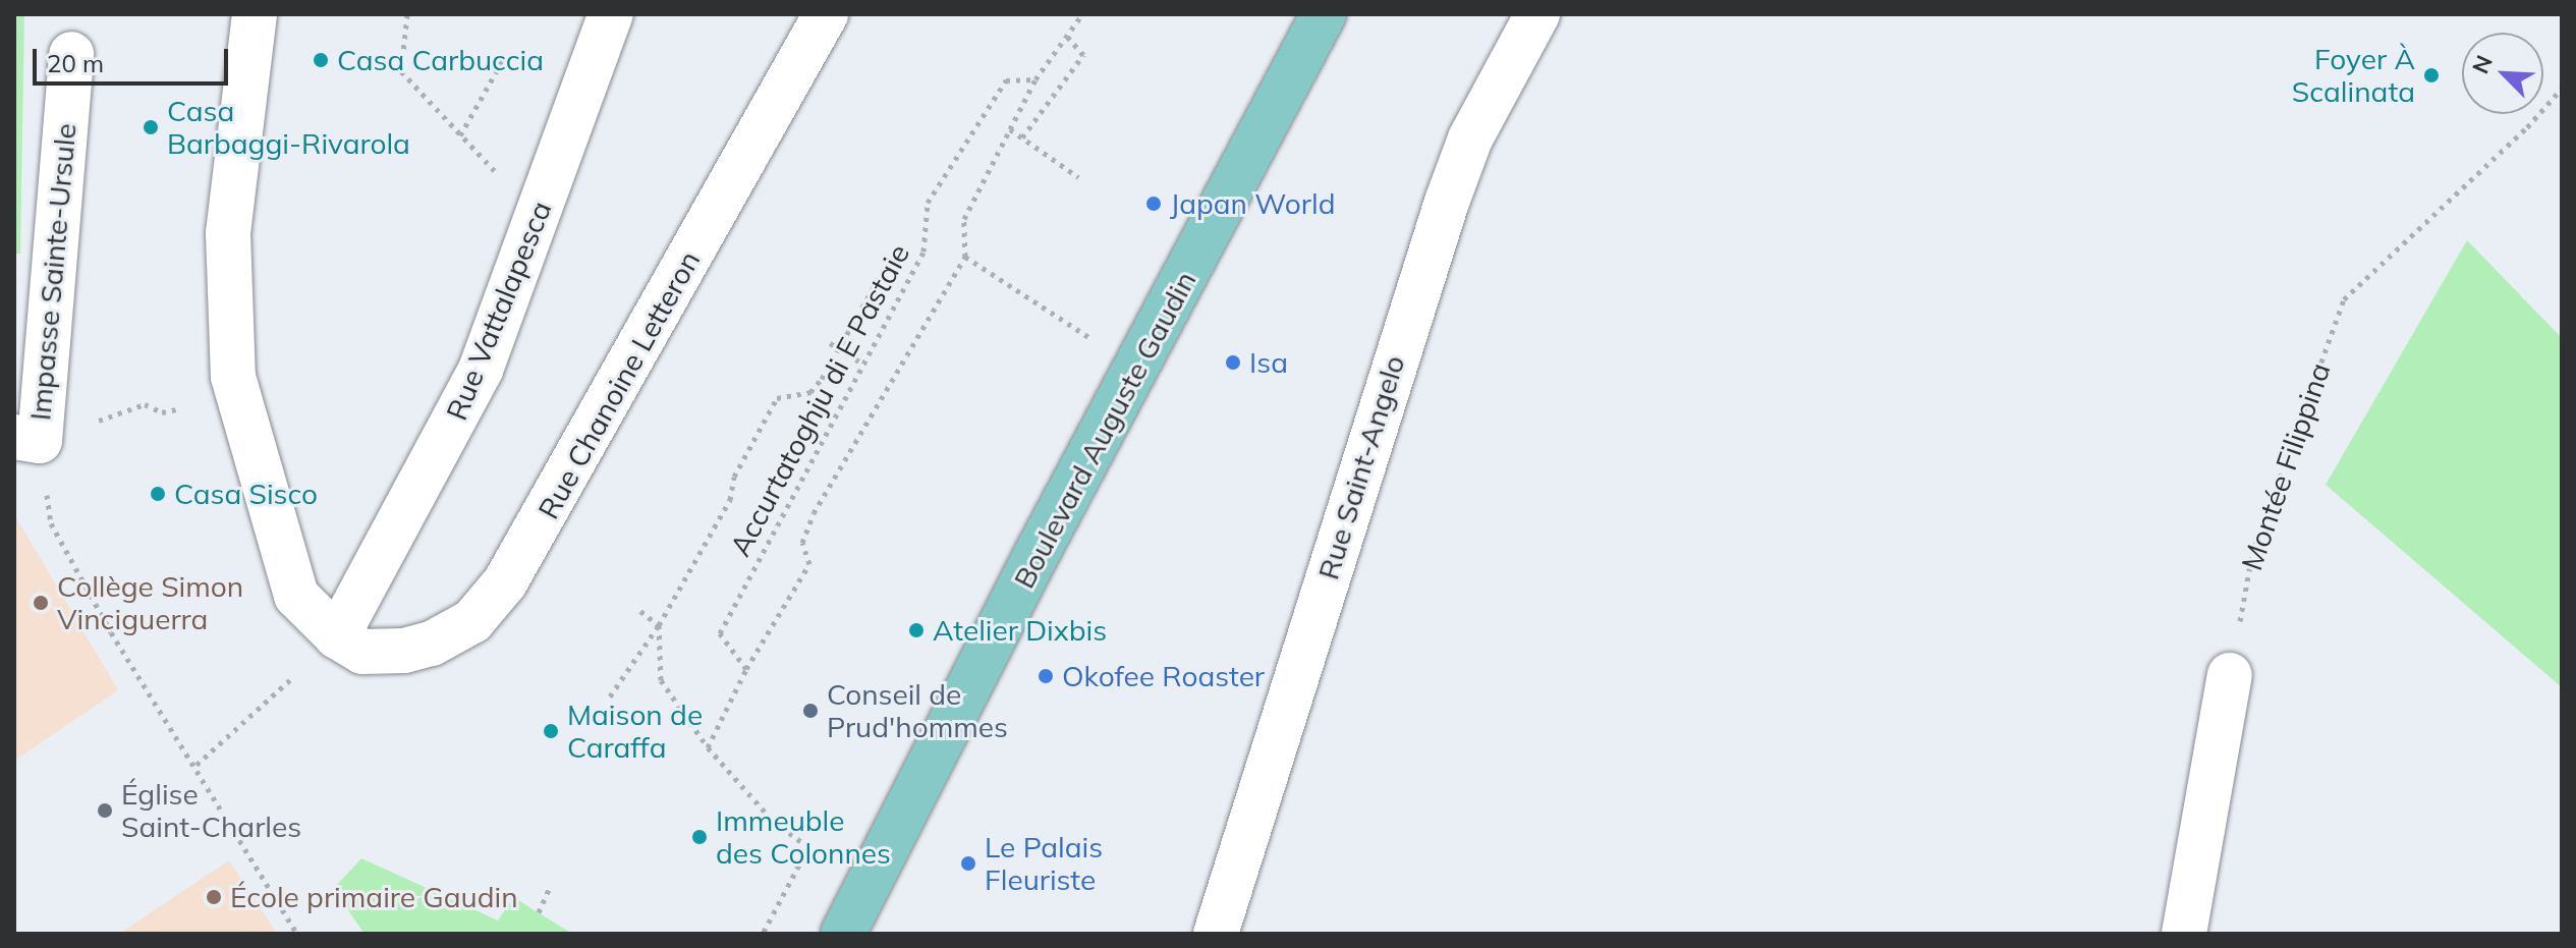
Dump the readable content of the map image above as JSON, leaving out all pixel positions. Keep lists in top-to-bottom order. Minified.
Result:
{"streets":{"main road":["Boulevard Auguste Gaudin"],"street":["Impasse Sainte-Ursule","Rue Vattalapesca","Rue Chanoine Letteron","Rue Saint-Angelo"],"path":["Accurtatoghju di E Pastaie","Montée Filippina"]},"crossings":[["Rue Vattalapesca","Rue Chanoine Letteron"]],"places":["Casa Carbuccia","Foyer À Scalinata","Casa Barbaggi-Rivarola","Japan World","Isa","Casa Sisco","Collège Simon Vinciguerra","Atelier Dixbis","Okofee Roaster","Conseil de Prud'hommes","Maison de Caraffa","Église Saint-Charles","Immeuble des Colonnes","Le Palais Fleuriste","École primaire Gaudin"],"scale_bar":"20 m","north":"top left"}
